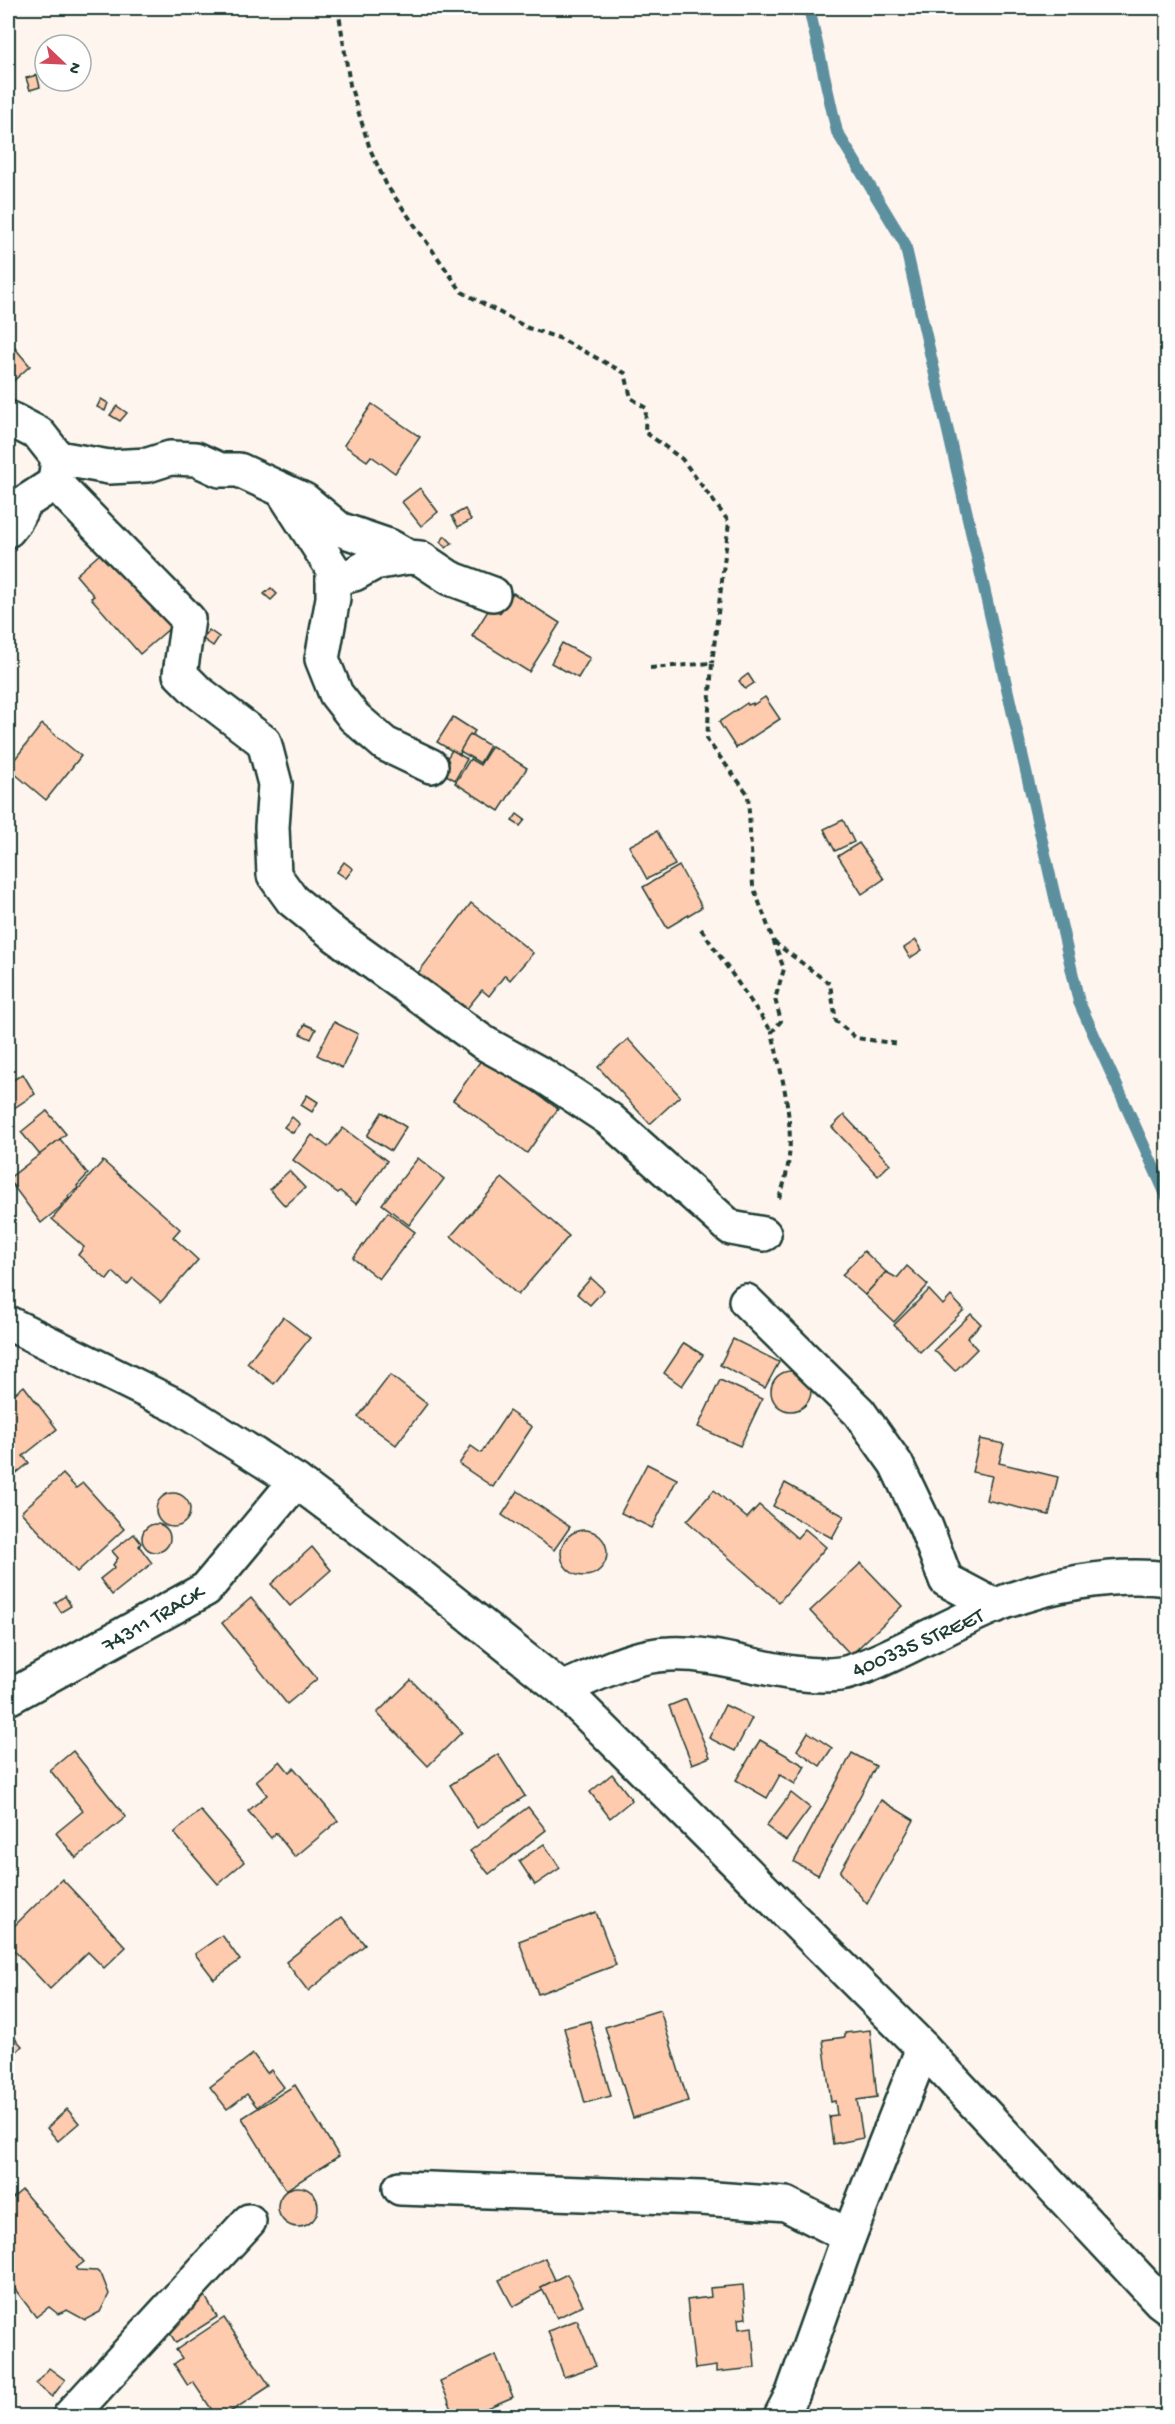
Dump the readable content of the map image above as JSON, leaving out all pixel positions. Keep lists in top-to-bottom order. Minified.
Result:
{"streets":{"street":["74311 TRACK","400335 STREET"]},"north":"bottom right"}
